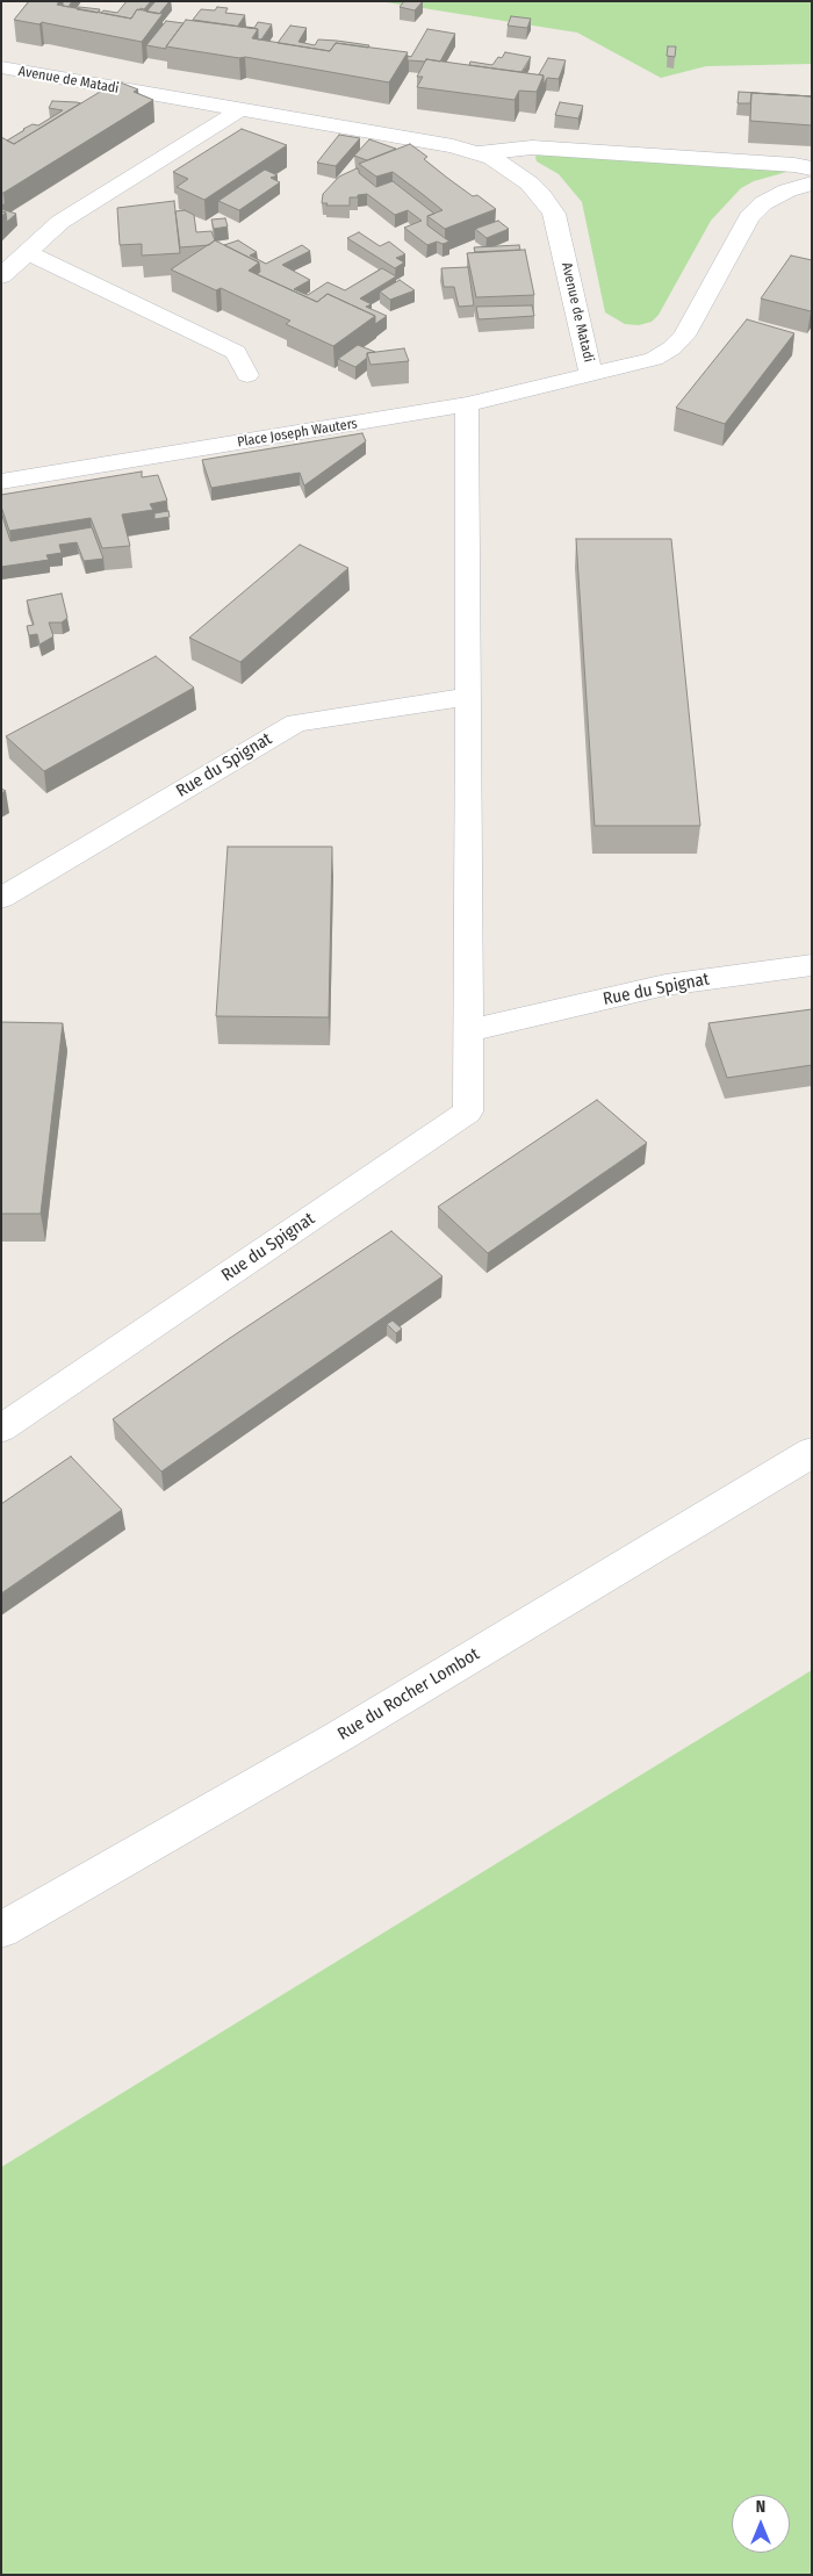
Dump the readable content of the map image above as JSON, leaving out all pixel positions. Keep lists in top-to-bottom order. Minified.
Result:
{"streets":{"street":["Avenue de Matadi","Place Joseph Wauters","Rue du Spignat","Rue du Rocher Lombot"]},"crossings":[["Avenue de Matadi","Place Joseph Wauters"],["Place Joseph Wauters","Rue du Spignat"]],"north":"top"}
